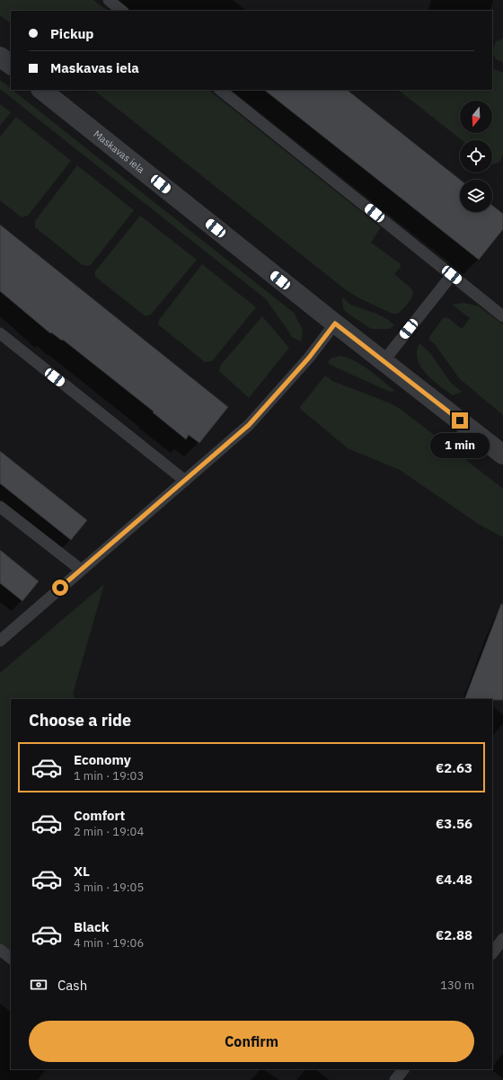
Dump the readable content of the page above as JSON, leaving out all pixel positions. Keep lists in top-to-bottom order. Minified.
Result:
{"streets":{"street":["Maskavas iela"]},"north":"bottom","page":{"banner":["Pickup","Maskavas iela"],"bubble":"1 min","heading":"Choose a ride","list":[{"name":"Economy","note":"1 min · 19:03","value":"€2.63"},{"name":"Comfort","note":"2 min · 19:04","value":"€3.56"},{"name":"XL","note":"3 min · 19:05","value":"€4.48"},{"name":"Black","note":"4 min · 19:06","value":"€2.88"}],"pay":["Cash","130 m"],"buttons":"Confirm"}}
